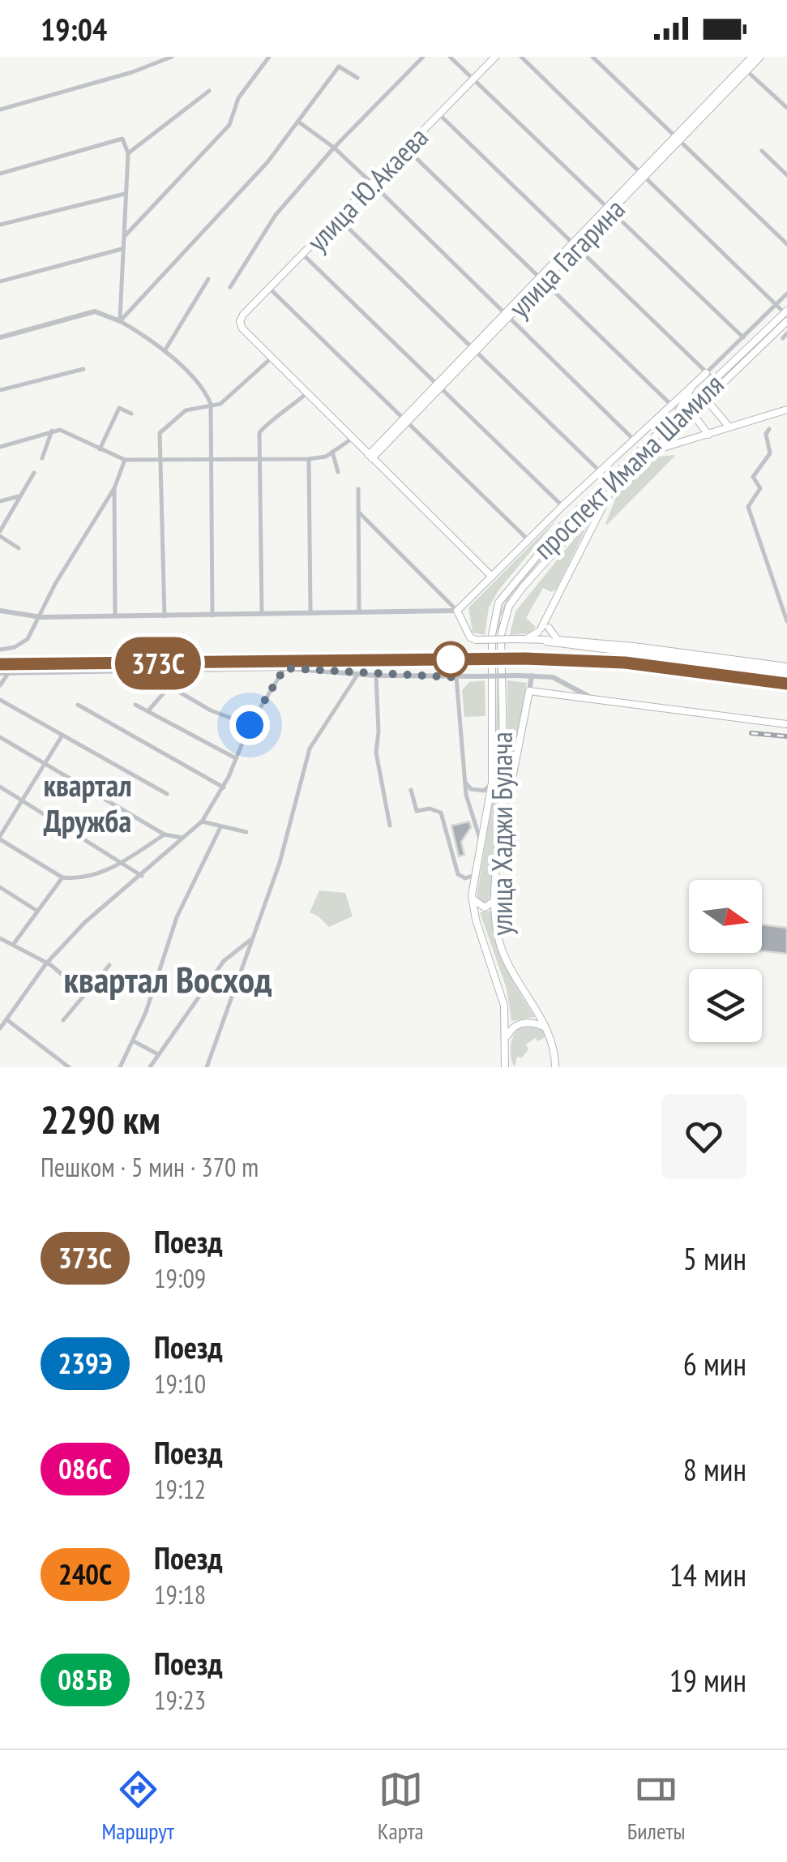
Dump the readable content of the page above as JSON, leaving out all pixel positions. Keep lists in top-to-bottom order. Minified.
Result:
{"streets":{"main road":["улица Ю.Акаева","улица Гагарина","проспект Имама Шамиля","улица Хаджи Булача"]},"crossings":[["проспект Имама Шамиля","улица Хаджи Булача"]],"districts":["квартал Дружба","квартал Восход"],"north":"right","page":{"status":"19:04","on_map":"373C","heading":["2290 км","Пешком · 5 мин · 370 m"],"list":[{"mark":"373C","name":"Поезд","note":"19:09","value":"5 мин"},{"mark":"239Э","name":"Поезд","note":"19:10","value":"6 мин"},{"mark":"086С","name":"Поезд","note":"19:12","value":"8 мин"},{"mark":"240С","name":"Поезд","note":"19:18","value":"14 мин"},{"mark":"085В","name":"Поезд","note":"19:23","value":"19 мин"}],"tabs":["Маршрут","Карта","Билеты"]}}
